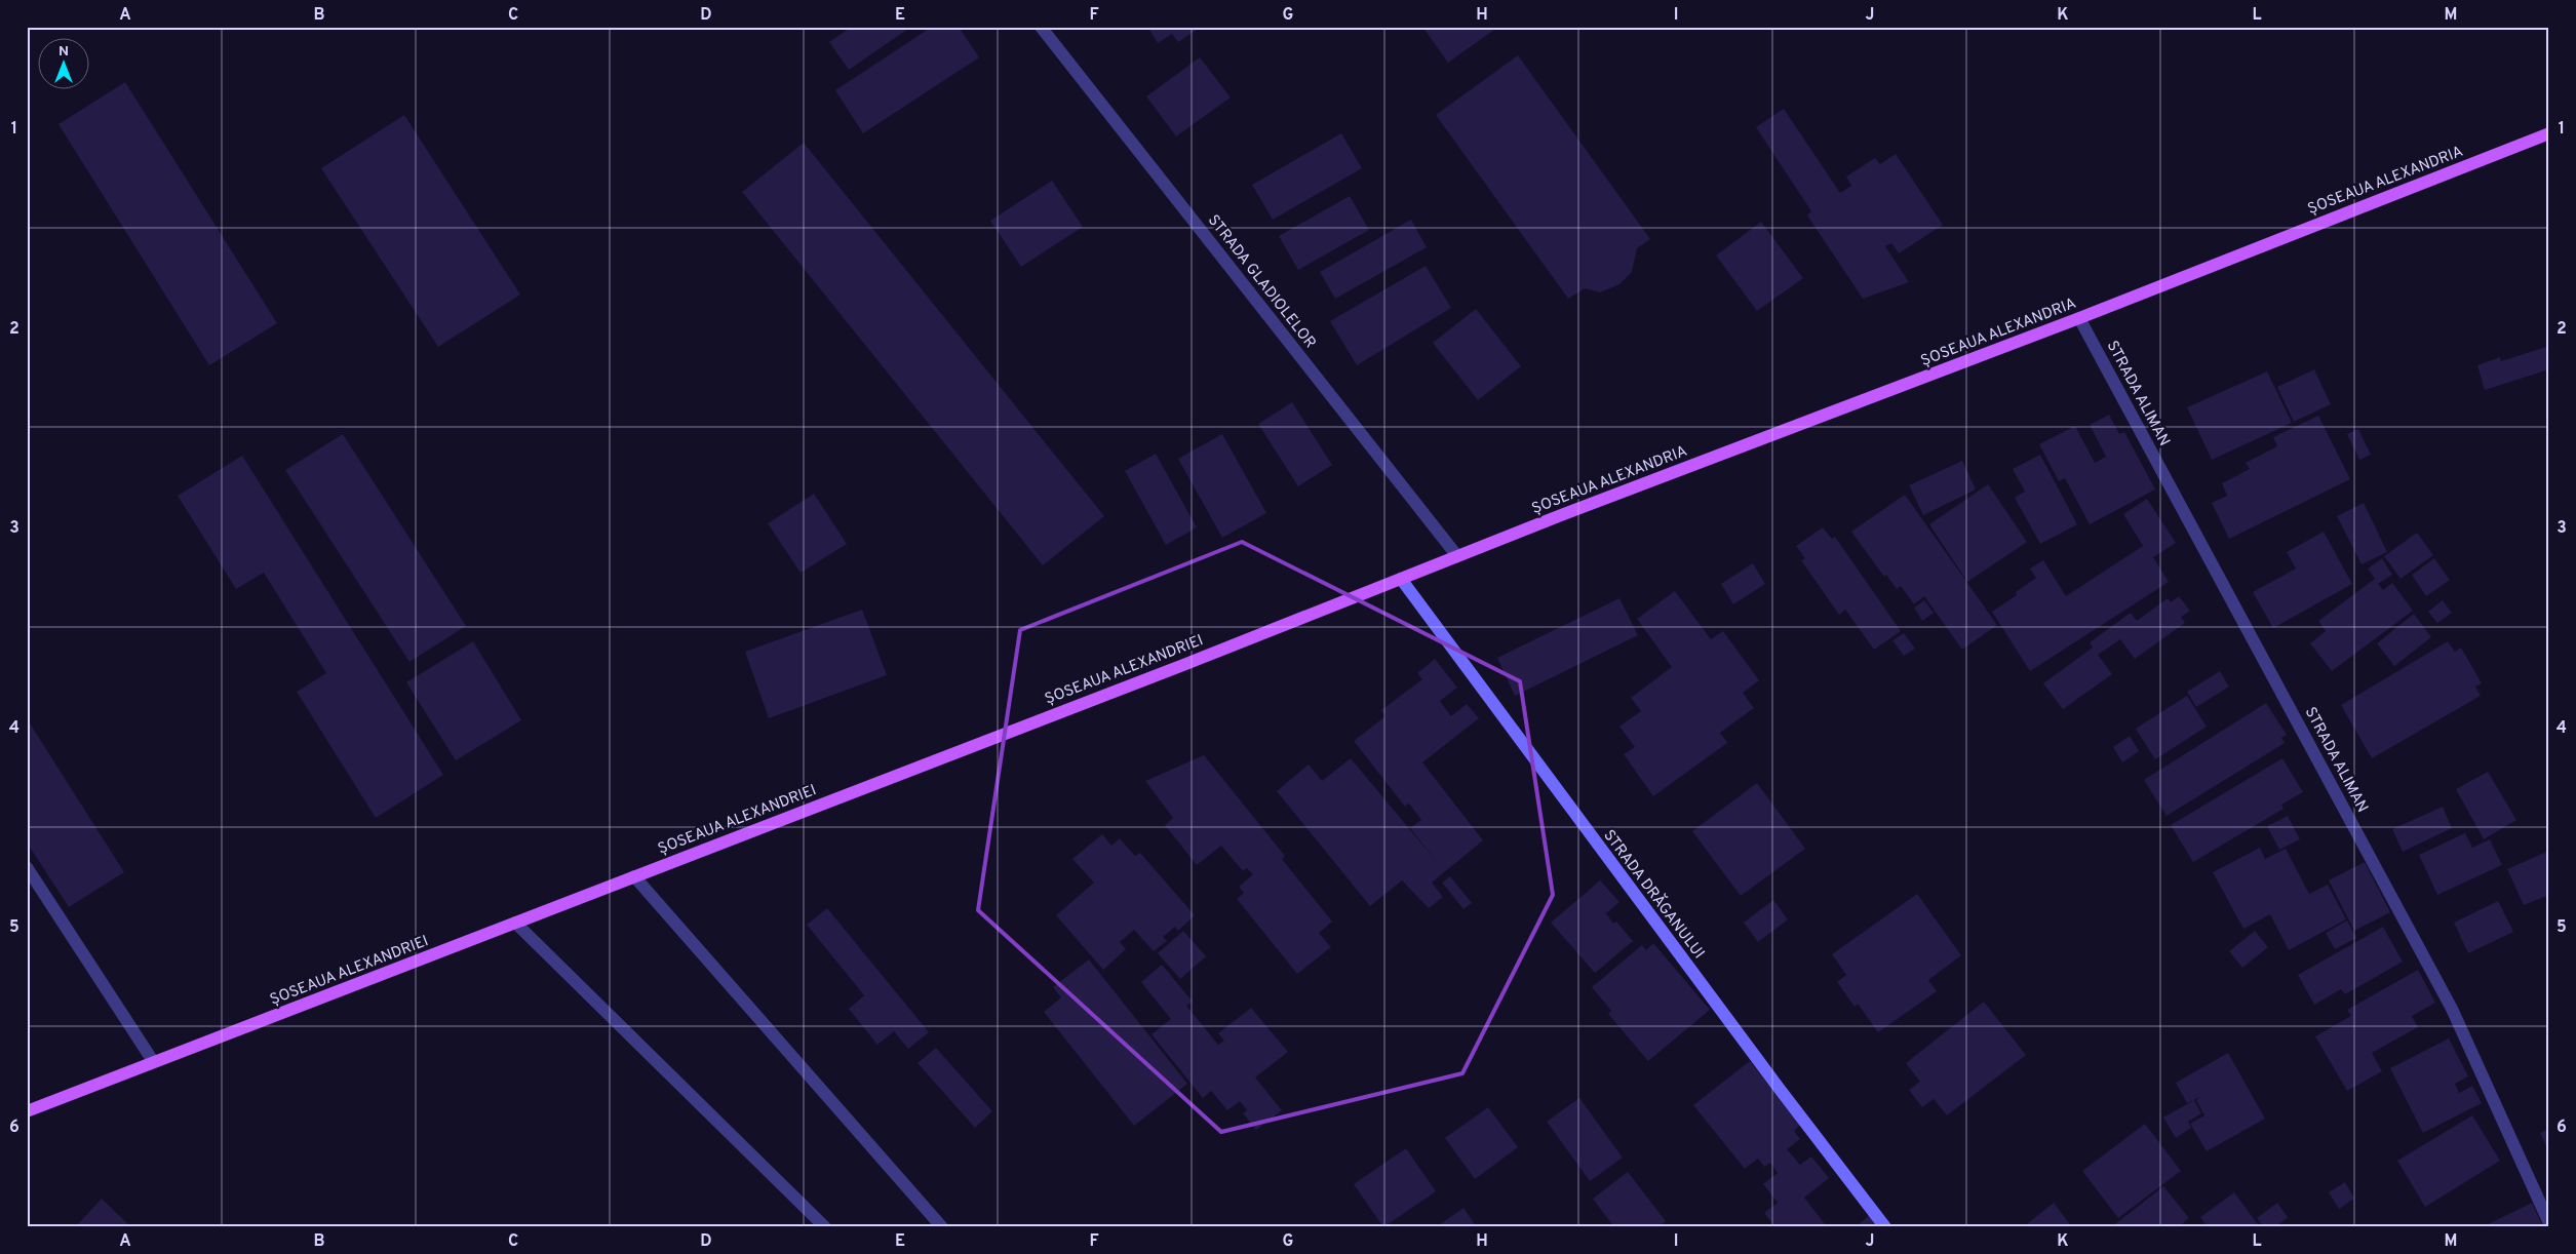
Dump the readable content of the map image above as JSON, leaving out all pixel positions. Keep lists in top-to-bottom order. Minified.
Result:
{"streets":{"main road":["ȘOSEAUA ALEXANDRIA","ȘOSEAUA ALEXANDRIEI"],"street":["STRADA GLADIOLELOR","STRADA ALIMAN","STRADA DRĂGANULUI"]},"crossings":[["ȘOSEAUA ALEXANDRIA","STRADA GLADIOLELOR"],["ȘOSEAUA ALEXANDRIA","STRADA ALIMAN"],["ȘOSEAUA ALEXANDRIA","ȘOSEAUA ALEXANDRIEI"],["STRADA GLADIOLELOR","ȘOSEAUA ALEXANDRIEI"],["ȘOSEAUA ALEXANDRIEI","STRADA DRĂGANULUI"]],"north":"top","grid":{"columns":["A","B","C","D","E","F","G","H","I","J","K","L","M"],"rows":["1","2","3","4","5","6"]}}
